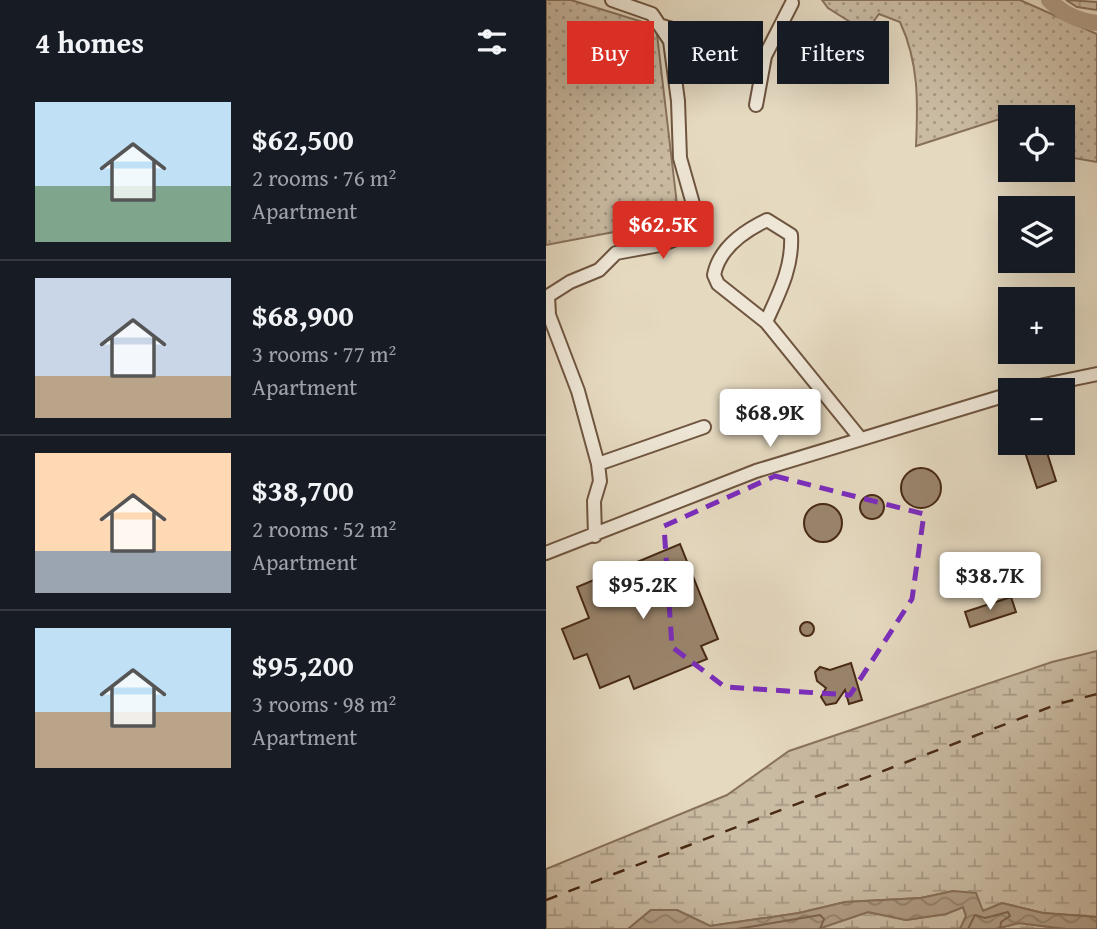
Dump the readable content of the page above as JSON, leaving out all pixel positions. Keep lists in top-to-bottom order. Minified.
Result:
{"page":{"heading":"4 homes","chip":["Buy","Rent","Filters"],"list":[{"name":"$62,500","note":"2 rooms · 76 m² · Apartment"},{"name":"$68,900","note":"3 rooms · 77 m² · Apartment"},{"name":"$38,700","note":"2 rooms · 52 m² · Apartment"},{"name":"$95,200","note":"3 rooms · 98 m² · Apartment"}],"map_buttons":["+","−"],"price":["$62.5K","$68.9K","$38.7K","$95.2K"]}}
